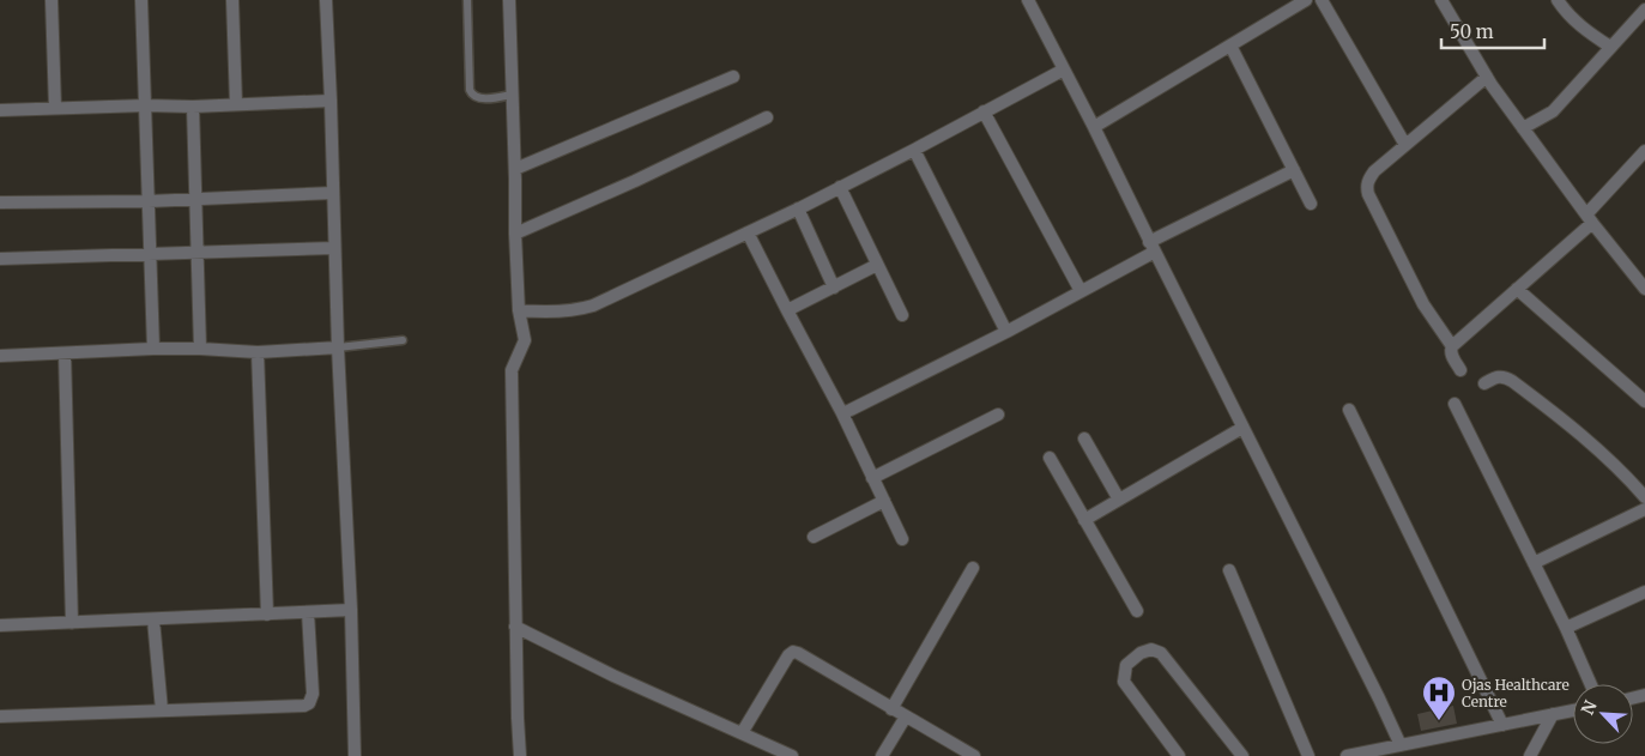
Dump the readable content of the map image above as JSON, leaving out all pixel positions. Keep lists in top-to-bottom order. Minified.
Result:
{"places":{"hospital":["Ojas Healthcare Centre"]},"scale_bar":"50 m","north":"top left"}
